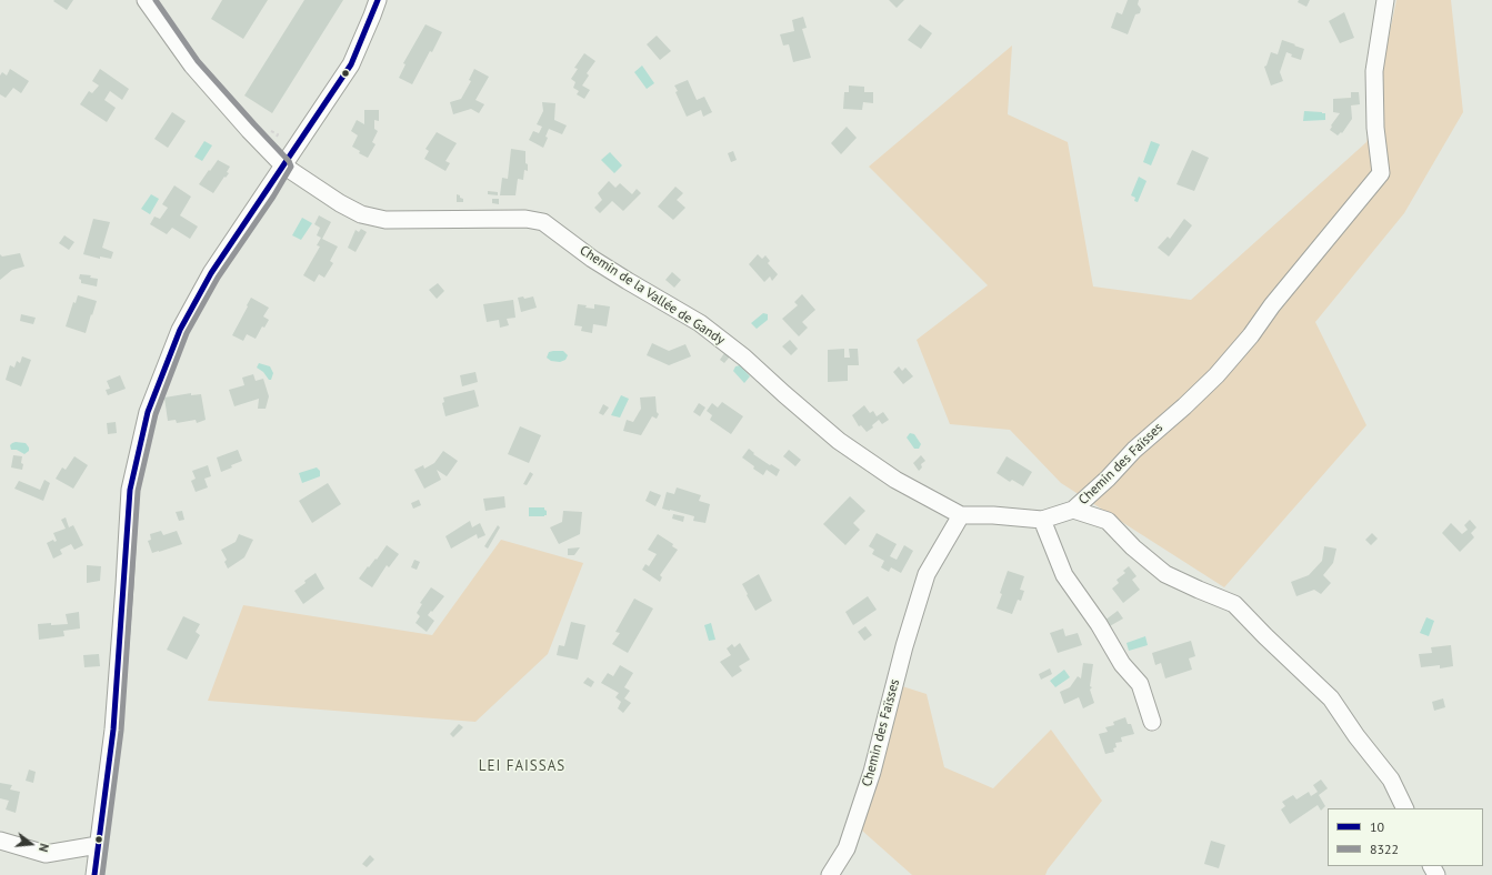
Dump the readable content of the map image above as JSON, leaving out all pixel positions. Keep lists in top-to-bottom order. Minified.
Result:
{"streets":{"street":["Chemin de la Vallée de Gandy","Chemin des Faïsses"]},"crossings":[["Chemin de la Vallée de Gandy","Chemin des Faïsses"]],"districts":["LEI FAISSAS"],"lines":["transit line 10","transit line 8322"],"legend":["10","8322"],"north":"right"}
